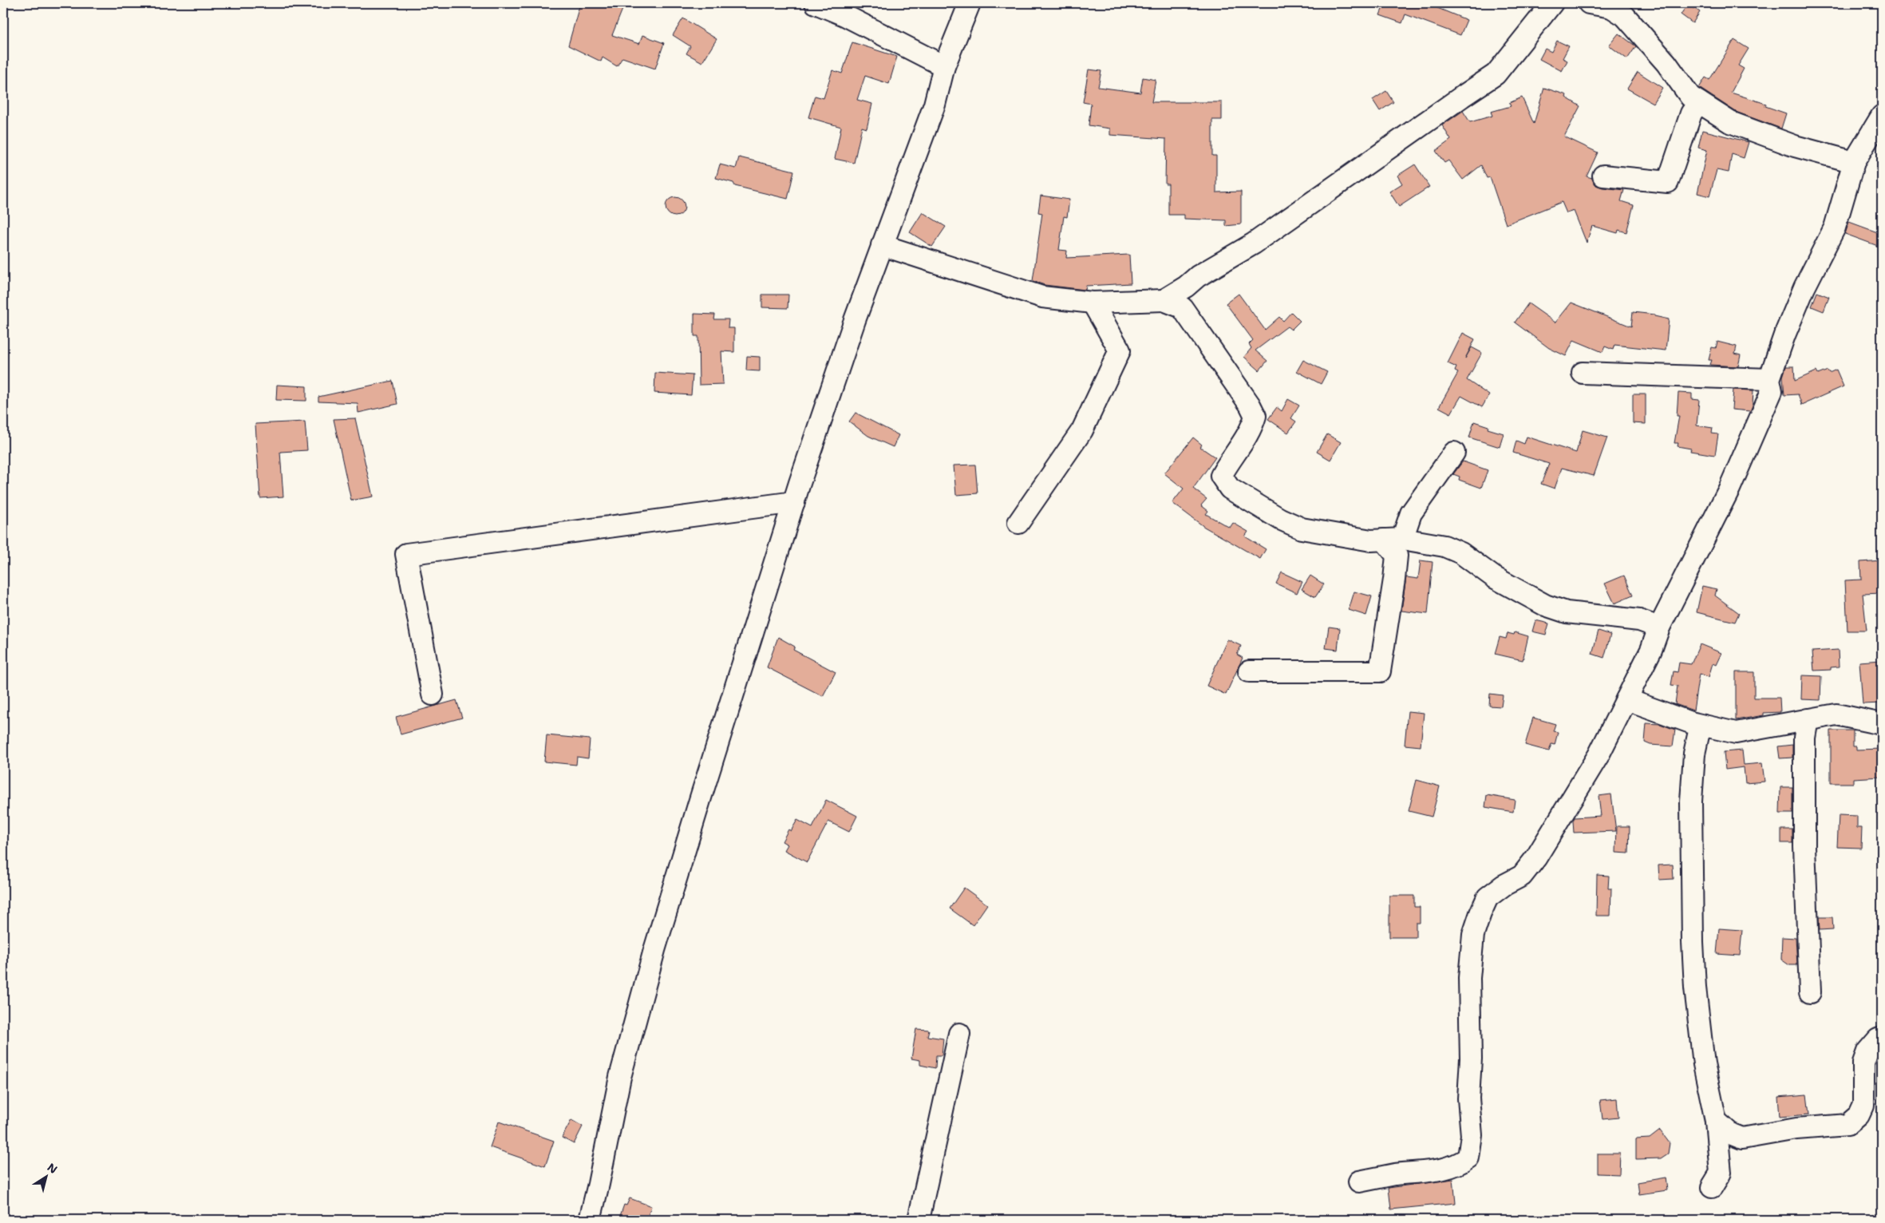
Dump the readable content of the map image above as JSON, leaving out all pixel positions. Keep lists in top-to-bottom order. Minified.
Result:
{"north":"top right"}
